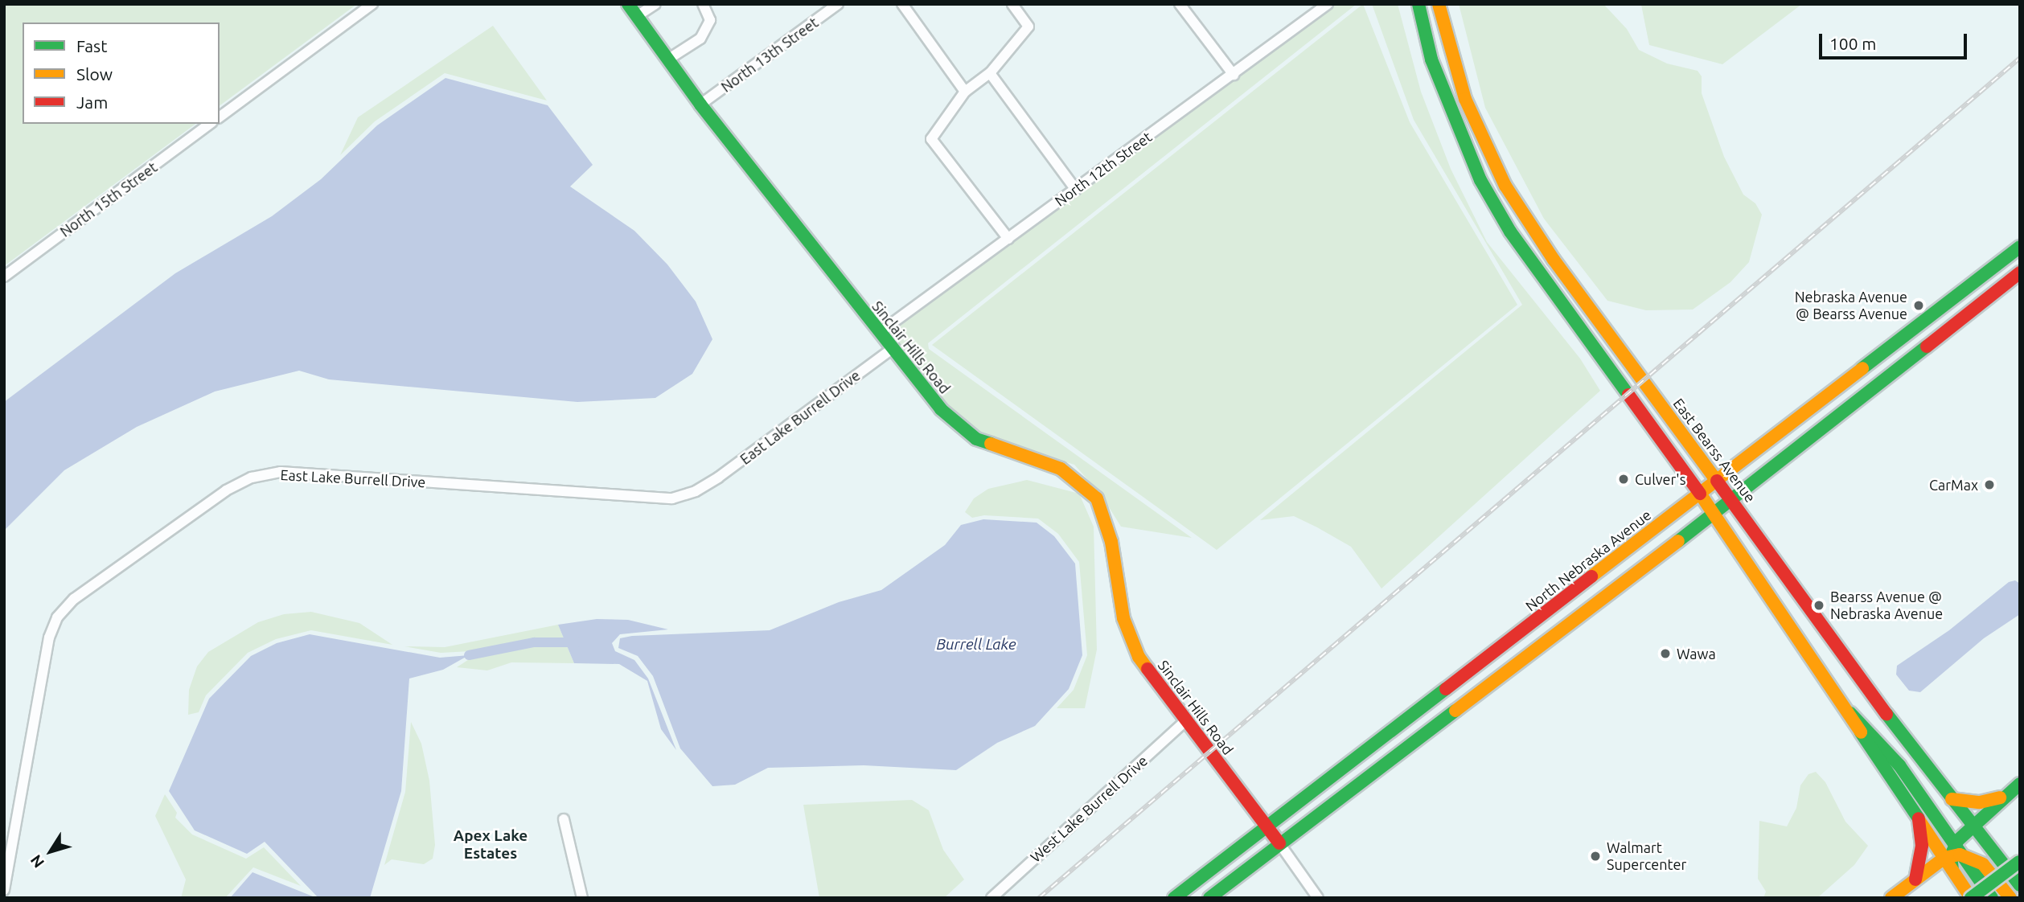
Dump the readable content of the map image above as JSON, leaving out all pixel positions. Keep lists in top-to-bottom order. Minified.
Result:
{"streets":{"main road":["Sinclair Hills Road","East Bearss Avenue","North Nebraska Avenue"],"street":["North 13th Street","North 12th Street","North 15th Street","East Lake Burrell Drive","West Lake Burrell Drive"]},"crossings":[["North 13th Street","Sinclair Hills Road"],["North 12th Street","Sinclair Hills Road"],["Sinclair Hills Road","East Lake Burrell Drive"],["Sinclair Hills Road","North Nebraska Avenue"],["Sinclair Hills Road","West Lake Burrell Drive"],["East Bearss Avenue","North Nebraska Avenue"]],"districts":["Apex Lake Estates"],"water":["Burrell Lake"],"places":["Nebraska Avenue @ Bearss Avenue","Culver's","CarMax","Bearss Avenue @ Nebraska Avenue","Wawa","Walmart Supercenter"],"legend":["Fast","Slow","Jam"],"scale_bar":"100 m","north":"bottom left"}
